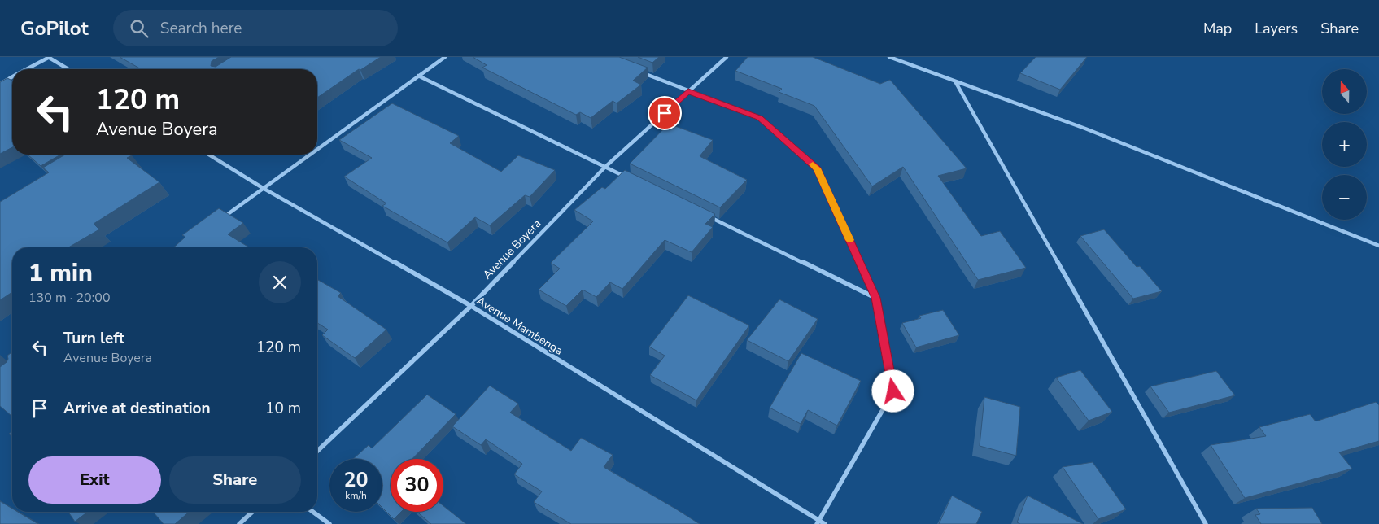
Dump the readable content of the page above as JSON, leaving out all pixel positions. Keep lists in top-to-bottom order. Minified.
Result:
{"streets":{"street":["Avenue Boyera","Avenue Mambenga"]},"crossings":[["Avenue Boyera","Avenue Mambenga"]],"north":"top","page":{"header":"GoPilot","search":"Search here","nav":["Map","Layers","Share"],"map_buttons":["+","−"],"turn":["120 m","Avenue Boyera"],"heading":["1 min","130 m · 20:00"],"list":[{"name":"Turn left","note":"Avenue Boyera","value":"120 m"},{"name":"Arrive at destination","value":"10 m"}],"buttons":["Exit","Share"],"speed":"20 km/h","limit":"30"}}
